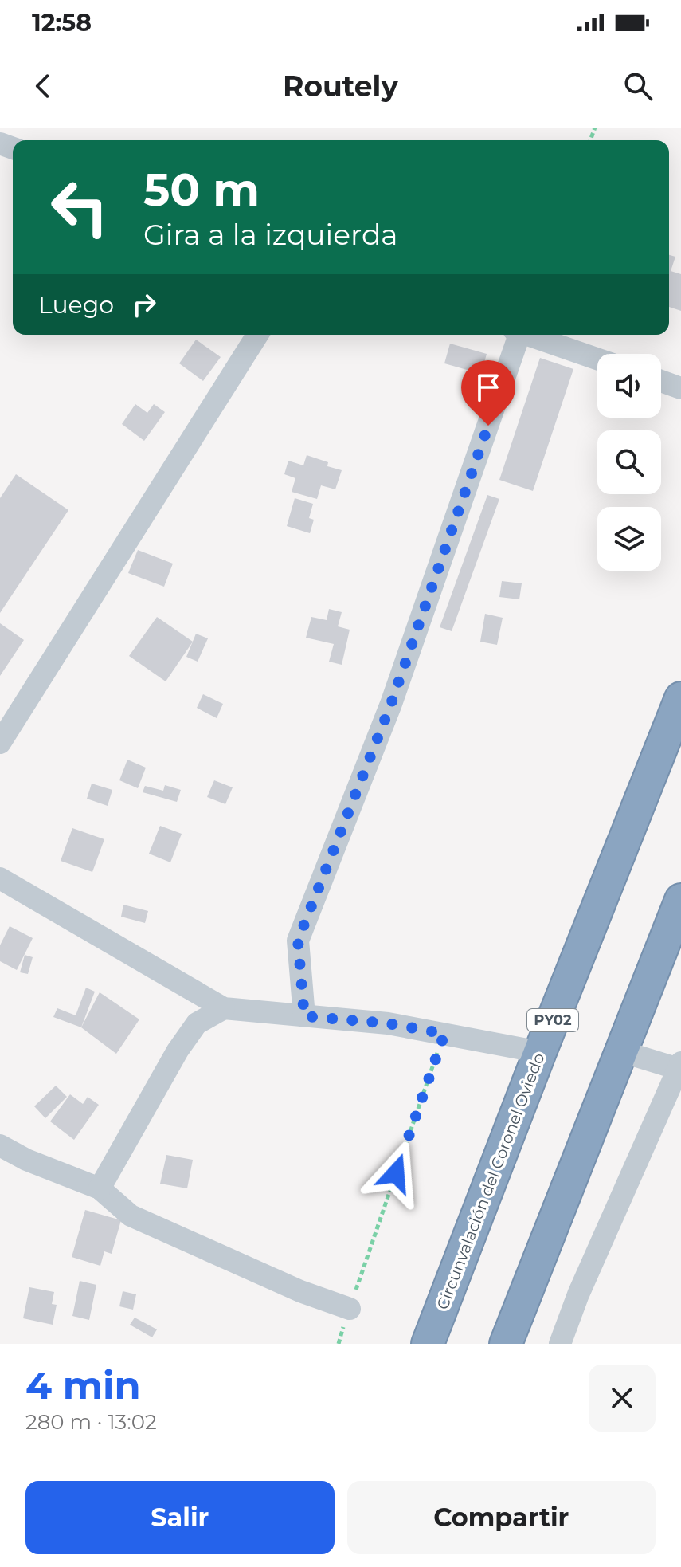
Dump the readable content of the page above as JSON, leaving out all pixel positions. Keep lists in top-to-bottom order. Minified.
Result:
{"streets":{"highway":["PY02","Circunvalación del Coronel Oviedo"]},"page":{"status":"12:58","header":"Routely","turn":["50 m","Gira a la izquierda"],"then":"Luego","heading":["4 min","280 m · 13:02"],"buttons":["Salir","Compartir"]}}
